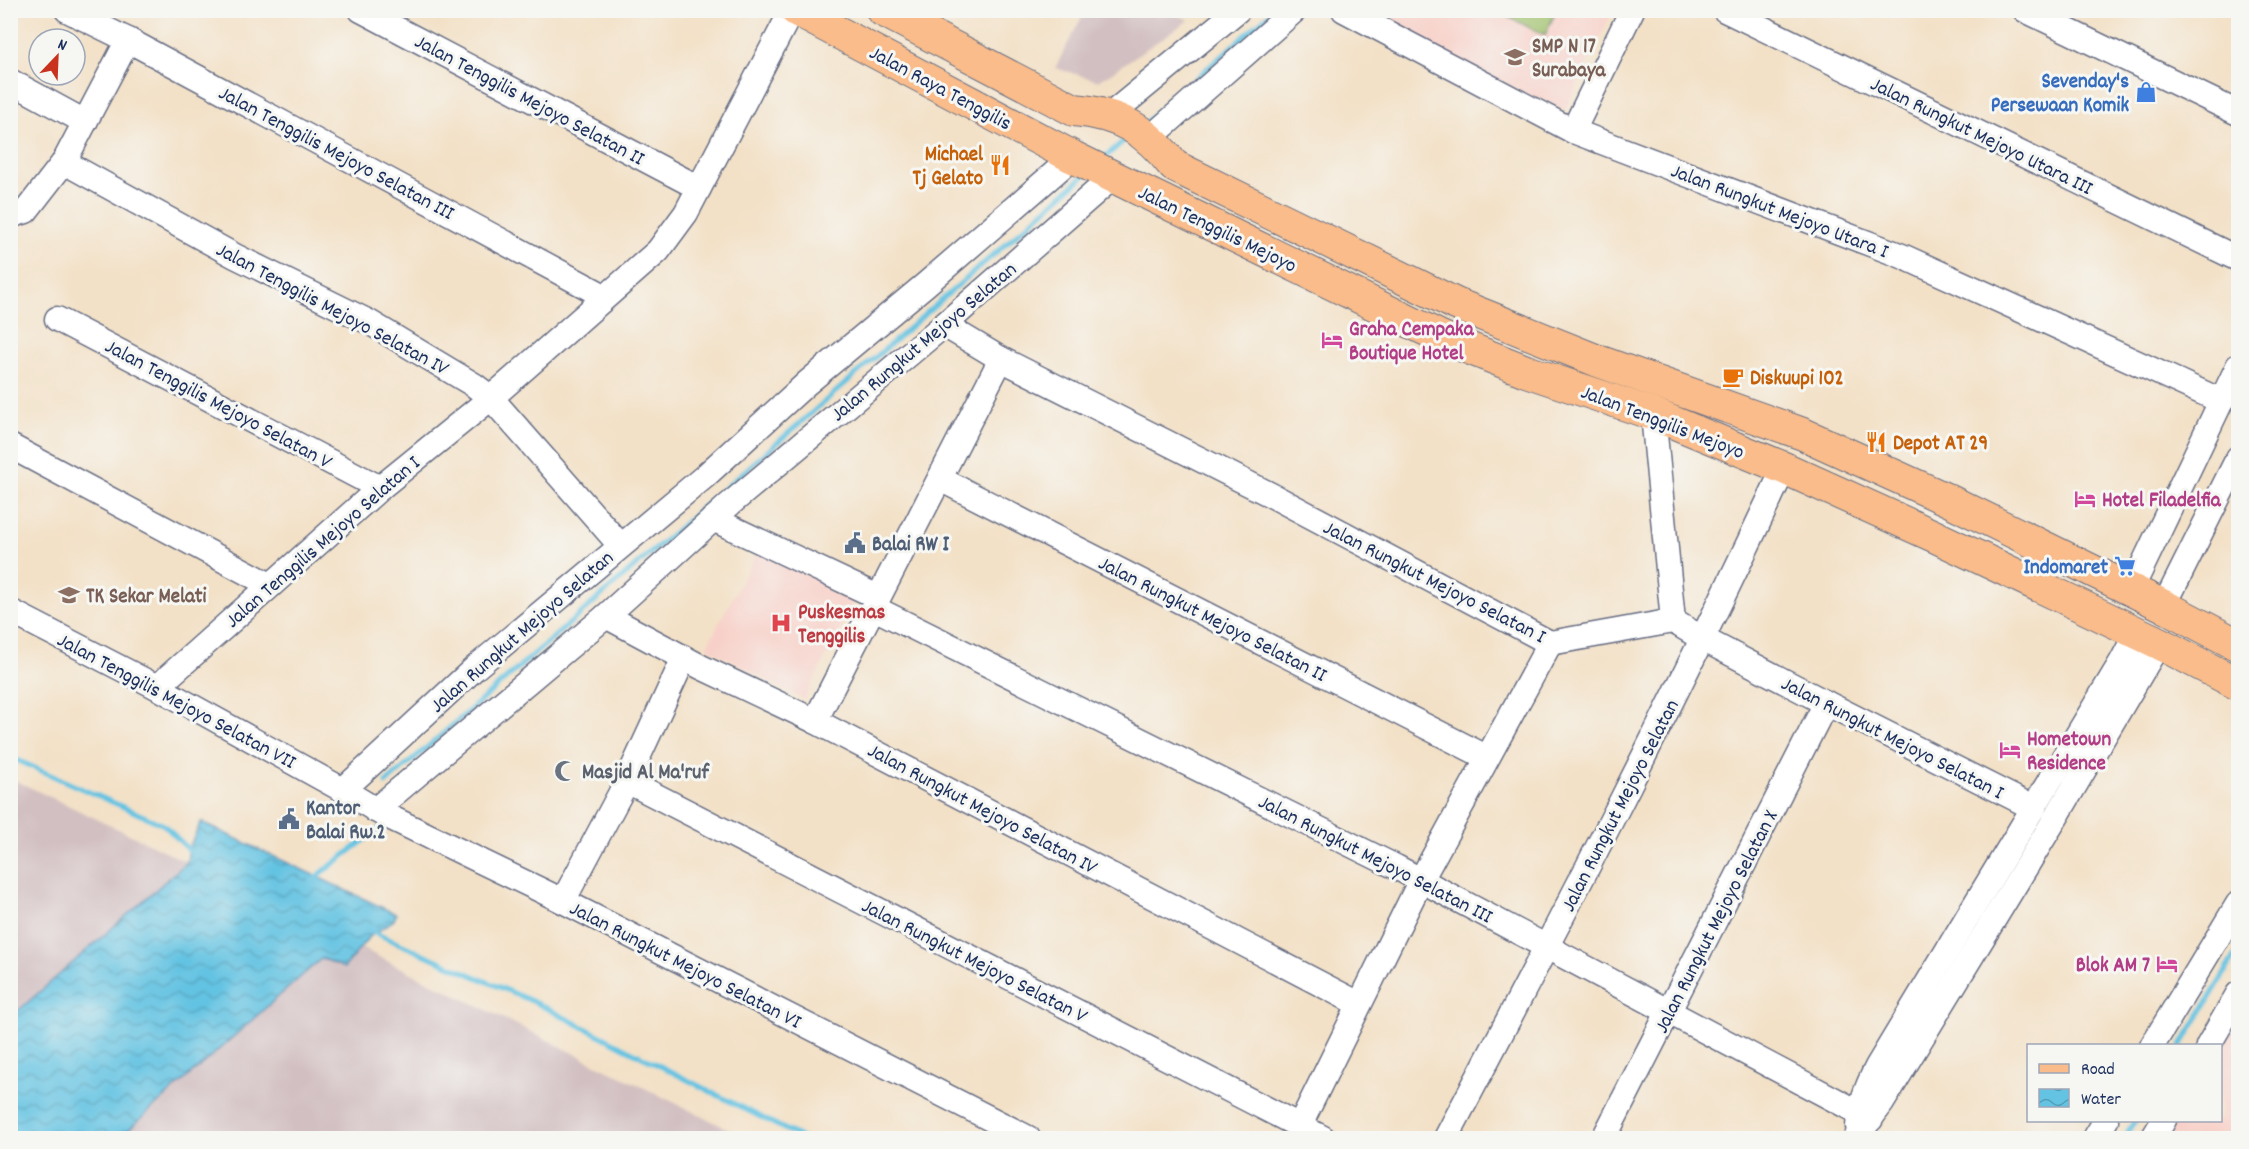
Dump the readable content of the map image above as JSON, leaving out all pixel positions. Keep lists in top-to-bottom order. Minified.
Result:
{"streets":{"main road":["Jalan Raya Tenggilis","Jalan Tenggilis Mejoyo"],"street":["Jalan Tenggilis Mejoyo Selatan II","Jalan Rungkut Mejoyo Utara III","Jalan Tenggilis Mejoyo Selatan III","Jalan Rungkut Mejoyo Utara I","Jalan Tenggilis Mejoyo Selatan IV","Jalan Rungkut Mejoyo Selatan","Jalan Tenggilis Mejoyo Selatan V","Jalan Tenggilis Mejoyo Selatan I","Jalan Rungkut Mejoyo Selatan I","Jalan Rungkut Mejoyo Selatan II","Jalan Tenggilis Mejoyo Selatan VII","Jalan Rungkut Mejoyo Selatan IV","Jalan Rungkut Mejoyo Selatan III","Jalan Rungkut Mejoyo Selatan X","Jalan Rungkut Mejoyo Selatan V","Jalan Rungkut Mejoyo Selatan VI"]},"crossings":[["Jalan Raya Tenggilis","Jalan Tenggilis Mejoyo"],["Jalan Raya Tenggilis","Jalan Rungkut Mejoyo Selatan"],["Jalan Raya Tenggilis","Jalan Tenggilis Mejoyo Selatan I"],["Jalan Tenggilis Mejoyo Selatan II","Jalan Tenggilis Mejoyo Selatan I"],["Jalan Tenggilis Mejoyo Selatan III","Jalan Tenggilis Mejoyo Selatan I"],["Jalan Tenggilis Mejoyo","Jalan Rungkut Mejoyo Selatan"],["Jalan Tenggilis Mejoyo Selatan IV","Jalan Rungkut Mejoyo Selatan"],["Jalan Tenggilis Mejoyo Selatan IV","Jalan Tenggilis Mejoyo Selatan I"],["Jalan Rungkut Mejoyo Selatan","Jalan Rungkut Mejoyo Selatan I"],["Jalan Rungkut Mejoyo Selatan","Jalan Tenggilis Mejoyo Selatan VII"],["Jalan Rungkut Mejoyo Selatan","Jalan Rungkut Mejoyo Selatan IV"],["Jalan Rungkut Mejoyo Selatan","Jalan Rungkut Mejoyo Selatan III"],["Jalan Rungkut Mejoyo Selatan","Jalan Rungkut Mejoyo Selatan VI"],["Jalan Tenggilis Mejoyo Selatan V","Jalan Tenggilis Mejoyo Selatan I"],["Jalan Tenggilis Mejoyo Selatan I","Jalan Tenggilis Mejoyo Selatan VII"],["Jalan Rungkut Mejoyo Selatan I","Jalan Rungkut Mejoyo Selatan X"],["Jalan Tenggilis Mejoyo Selatan VII","Jalan Rungkut Mejoyo Selatan VI"],["Jalan Rungkut Mejoyo Selatan III","Jalan Rungkut Mejoyo Selatan X"]],"places":{"school or university":["SMP N 17 Surabaya","TK Sekar Melati"],"shop":["Sevenday's Persewaan Komik"],"restaurant":["Michael Tj Gelato","Depot AT 29"],"hotel":["Graha Cempaka Boutique Hotel","Hotel Filadelfia","Hometown Residence","Blok AM 7"],"cafe":["Diskuupi 102"],"public building":["Balai RW I","Kantor Balai Rw.2"],"supermarket":["Indomaret"],"hospital":["Puskesmas Tenggilis"],"mosque":["Masjid Al Ma'ruf"]},"legend":["Road","Water"],"north":"top right"}
